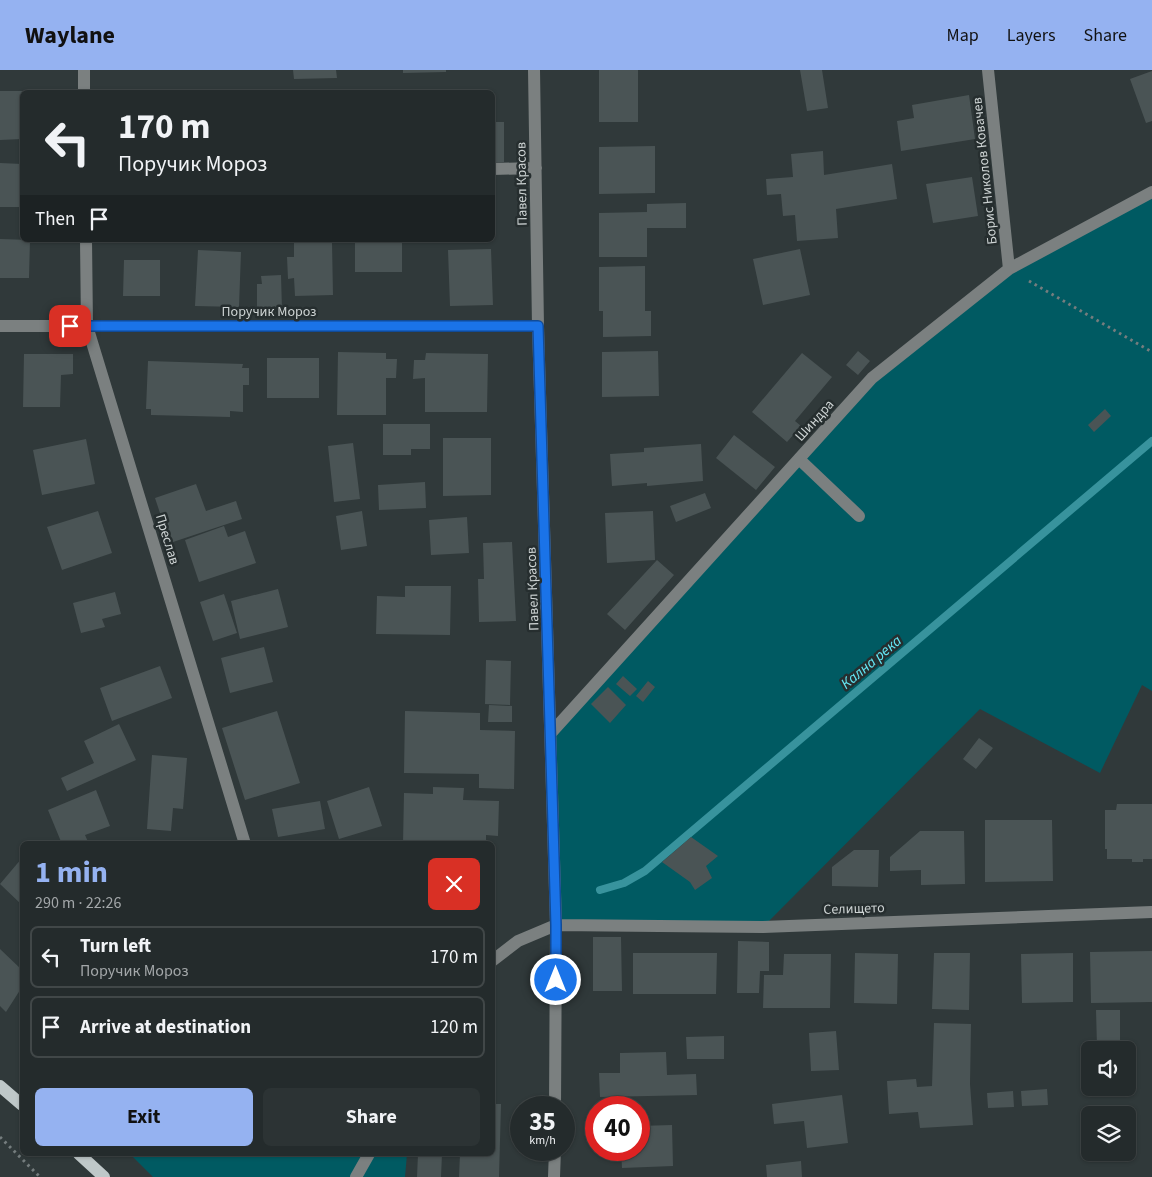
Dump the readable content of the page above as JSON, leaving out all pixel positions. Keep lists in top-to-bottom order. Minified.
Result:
{"streets":{"street":["Борис Николов Ковачев","Павел Красов","Поручик Мороз","Шиндра","Преслав","Селището"]},"crossings":[["Борис Николов Ковачев","Шиндра"],["Павел Красов","Поручик Мороз"],["Павел Красов","Шиндра"],["Павел Красов","Селището"],["Поручик Мороз","Преслав"]],"water":["Кална река"],"page":{"header":"Waylane","nav":["Map","Layers","Share"],"turn":["170 m","Поручик Мороз"],"then":"Then","heading":["1 min","290 m · 22:26"],"list":[{"name":"Turn left","note":"Поручик Мороз","value":"170 m"},{"name":"Arrive at destination","value":"120 m"}],"buttons":["Exit","Share"],"speed":"35 km/h","limit":"40"}}
